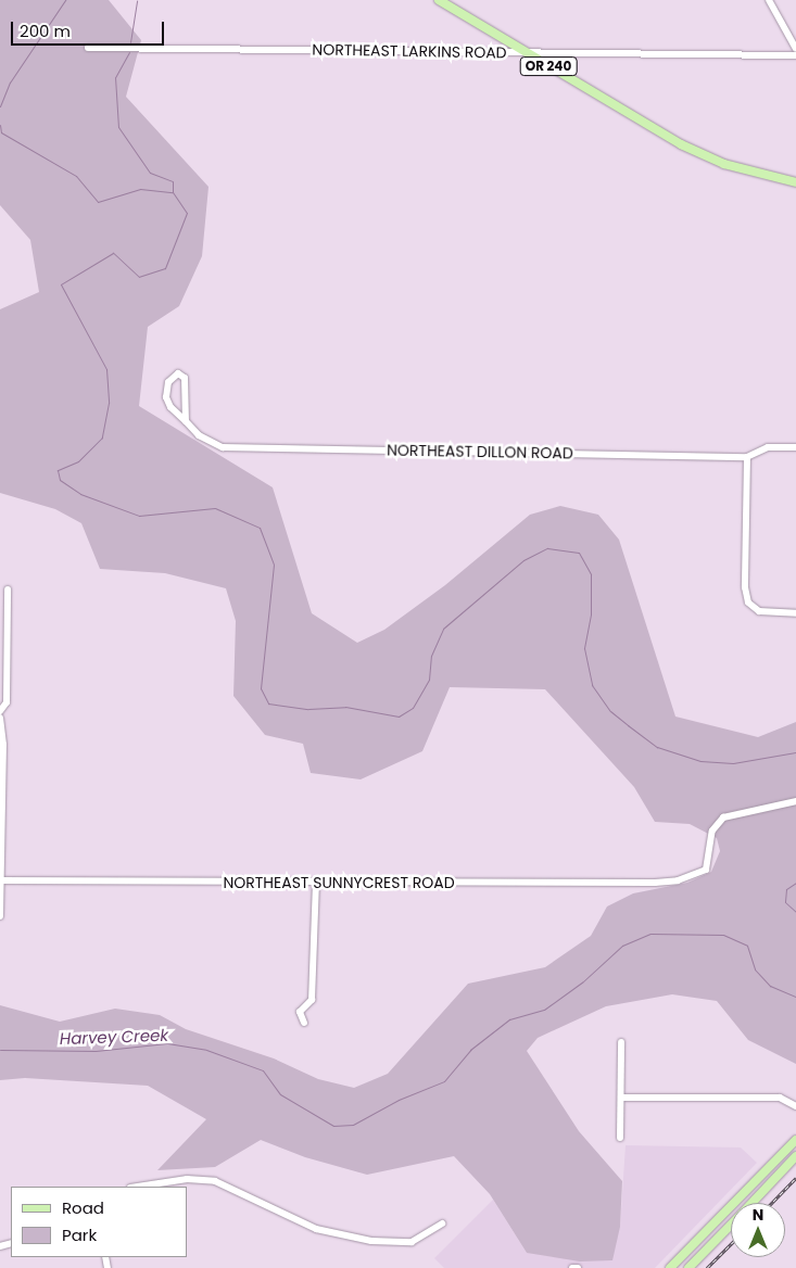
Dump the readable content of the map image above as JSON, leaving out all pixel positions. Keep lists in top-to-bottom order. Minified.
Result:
{"streets":{"main road":["OR 240"],"street":["NORTHEAST LARKINS ROAD","NORTHEAST DILLON ROAD","NORTHEAST SUNNYCREST ROAD"]},"crossings":[["NORTHEAST LARKINS ROAD","OR 240"]],"water":["Harvey Creek"],"legend":["Road","Park"],"scale_bar":"200 m","north":"top"}
